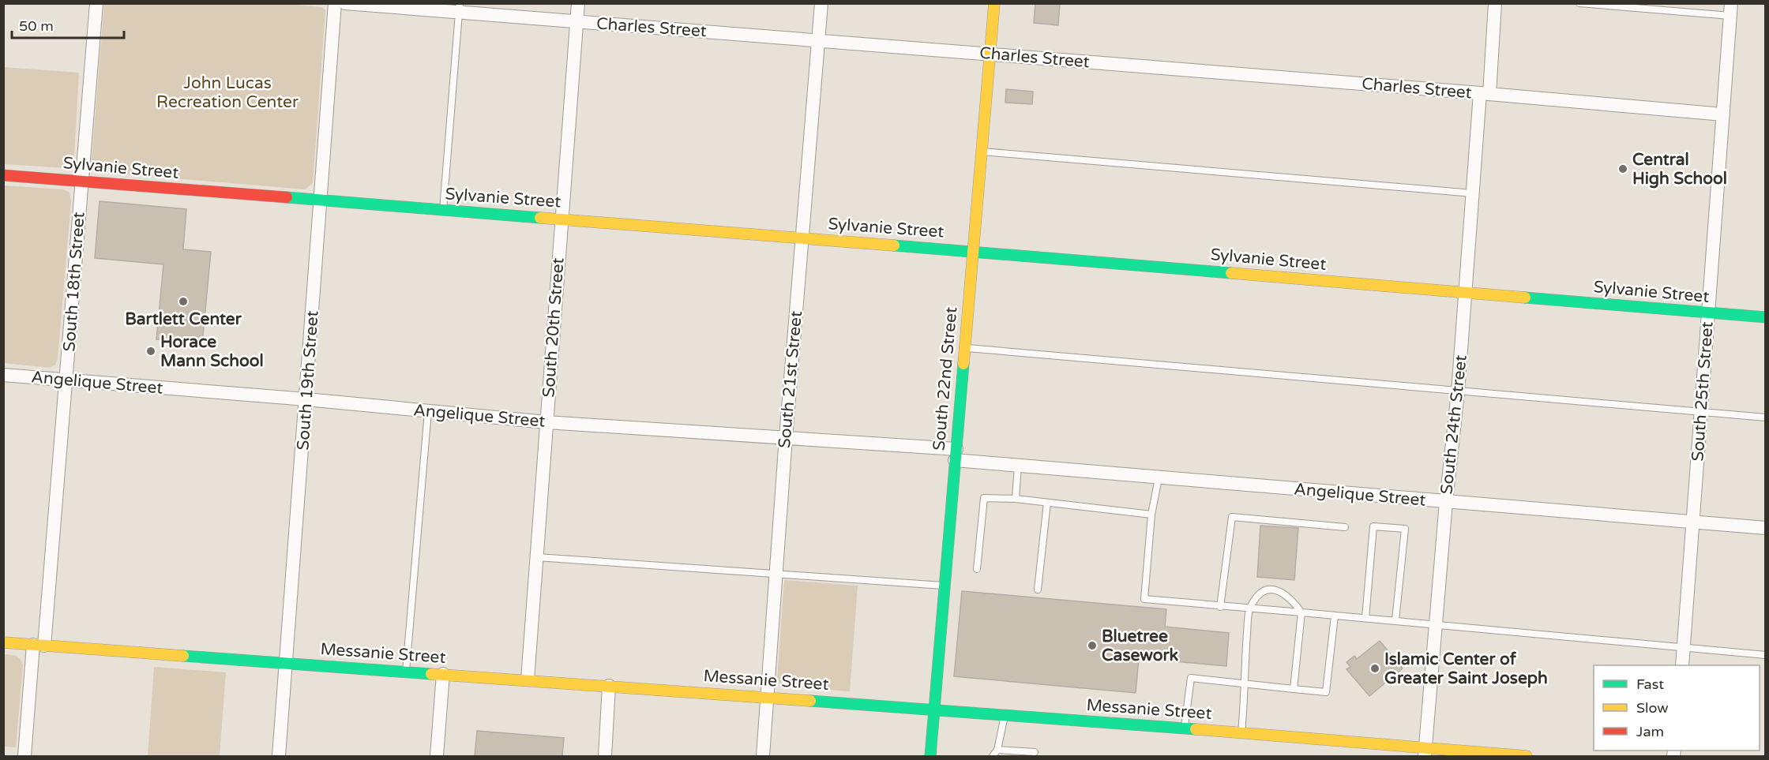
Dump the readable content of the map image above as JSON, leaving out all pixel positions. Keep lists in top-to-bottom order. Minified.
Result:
{"streets":{"street":["Charles Street","Sylvanie Street","South 18th Street","South 20th Street","South 22nd Street","South 21st Street","South 19th Street","Angelique Street","South 25th Street","South 24th Street","Messanie Street"]},"crossings":[["Charles Street","South 20th Street"],["Charles Street","South 22nd Street"],["Charles Street","South 21st Street"],["Charles Street","South 25th Street"],["Charles Street","South 24th Street"],["Sylvanie Street","South 18th Street"],["Sylvanie Street","South 20th Street"],["Sylvanie Street","South 22nd Street"],["Sylvanie Street","South 21st Street"],["Sylvanie Street","South 19th Street"],["Sylvanie Street","South 25th Street"],["Sylvanie Street","South 24th Street"],["South 18th Street","Angelique Street"],["South 18th Street","Messanie Street"],["South 20th Street","Angelique Street"],["South 20th Street","Messanie Street"],["South 22nd Street","Angelique Street"],["South 22nd Street","Messanie Street"],["South 21st Street","Angelique Street"],["South 21st Street","Messanie Street"],["South 19th Street","Angelique Street"],["South 19th Street","Messanie Street"],["Angelique Street","South 25th Street"],["Angelique Street","South 24th Street"],["South 24th Street","Messanie Street"]],"parks":["John Lucas Recreation Center"],"places":["Central High School","Bartlett Center","Horace Mann School","Bluetree Casework","Islamic Center of Greater Saint Joseph"],"legend":["Fast","Slow","Jam"],"scale_bar":"50 m"}
